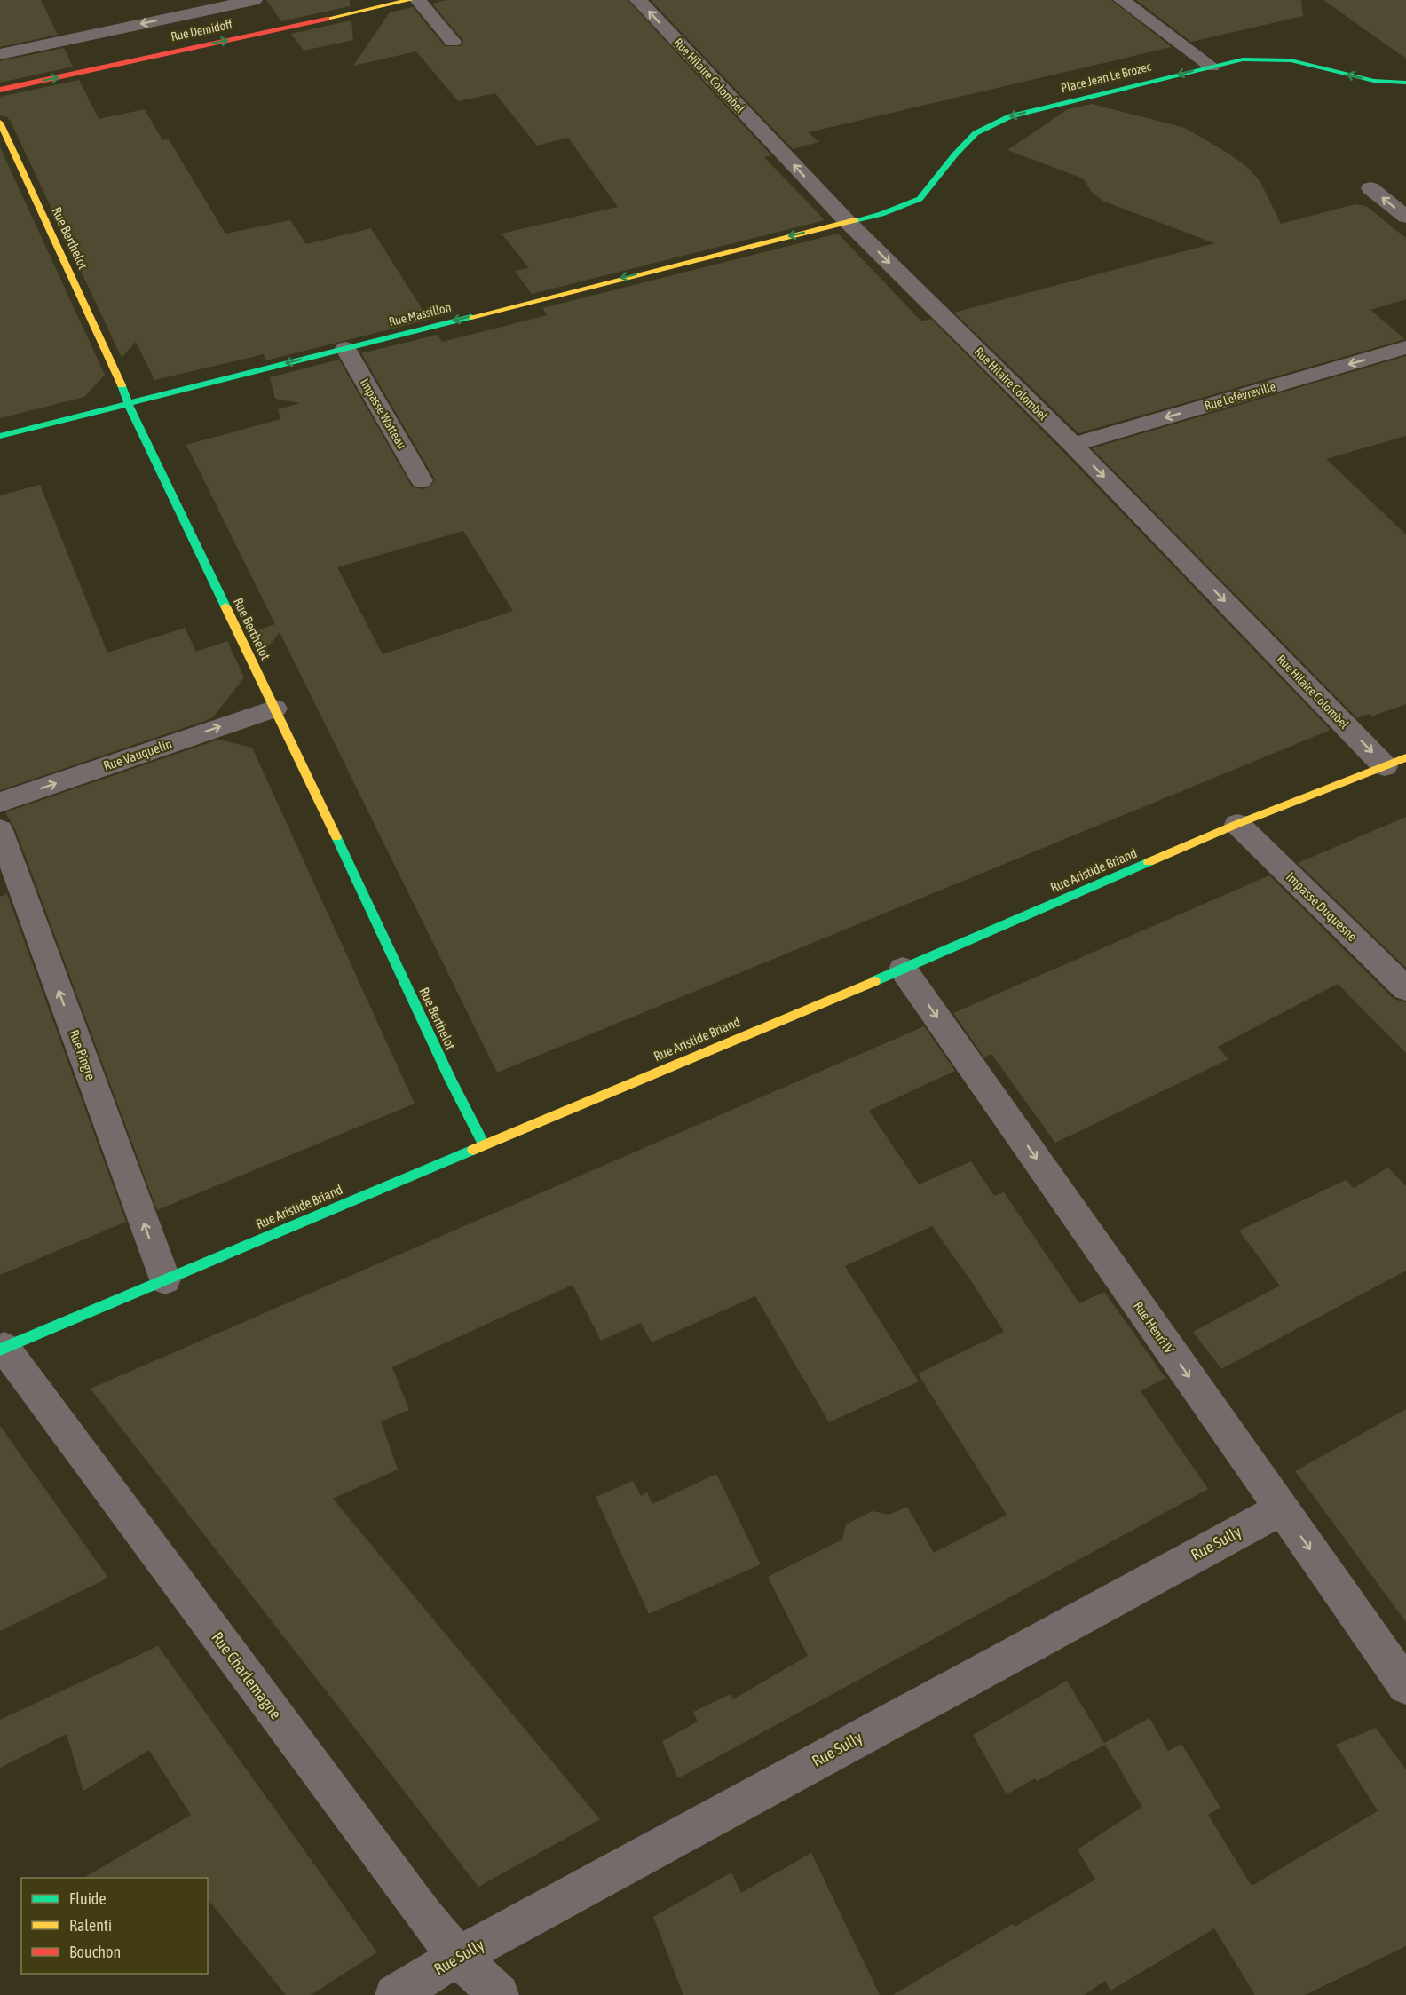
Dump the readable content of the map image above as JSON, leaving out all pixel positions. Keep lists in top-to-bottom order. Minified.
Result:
{"streets":{"street":["Rue Demidoff","Rue Hilaire Colombel","Place Jean Le Brozec","Rue Berthelot","Rue Massillon","Rue Lefèvreville","Impasse Watteau","Rue Vauquelin","Rue Aristide Briand","Impasse Duquesne","Rue Pingre","Rue Henri IV","Rue Sully","Rue Charlemagne"]},"crossings":[["Rue Hilaire Colombel","Place Jean Le Brozec"],["Rue Hilaire Colombel","Rue Massillon"],["Rue Hilaire Colombel","Rue Lefèvreville"],["Rue Hilaire Colombel","Rue Aristide Briand"],["Place Jean Le Brozec","Rue Massillon"],["Rue Berthelot","Rue Massillon"],["Rue Berthelot","Rue Vauquelin"],["Rue Berthelot","Rue Aristide Briand"],["Rue Massillon","Impasse Watteau"],["Rue Aristide Briand","Impasse Duquesne"],["Rue Aristide Briand","Rue Pingre"],["Rue Aristide Briand","Rue Henri IV"],["Rue Aristide Briand","Rue Charlemagne"],["Rue Henri IV","Rue Sully"],["Rue Sully","Rue Charlemagne"]],"one_way":["Place Jean Le Brozec","Rue Massillon","Rue Lefèvreville","Rue Vauquelin","Rue Pingre","Rue Henri IV"],"legend":["Fluide","Ralenti","Bouchon"]}
